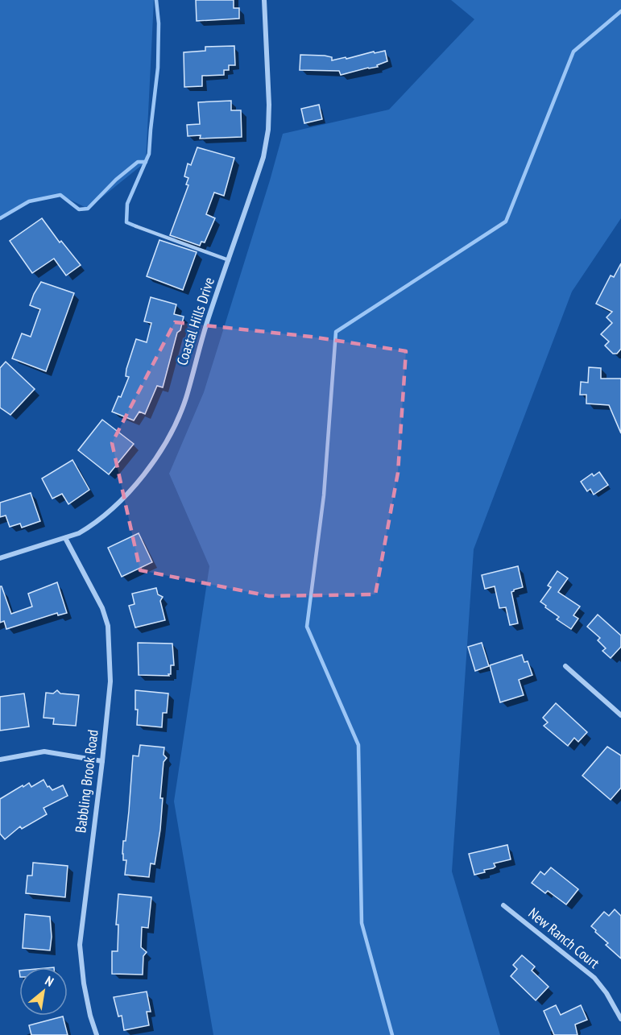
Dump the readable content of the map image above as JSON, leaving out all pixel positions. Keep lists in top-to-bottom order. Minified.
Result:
{"streets":{"street":["Coastal Hills Drive","Babbling Brook Road","New Ranch Court"]},"crossings":[["Coastal Hills Drive","Babbling Brook Road"]],"north":"top right"}
